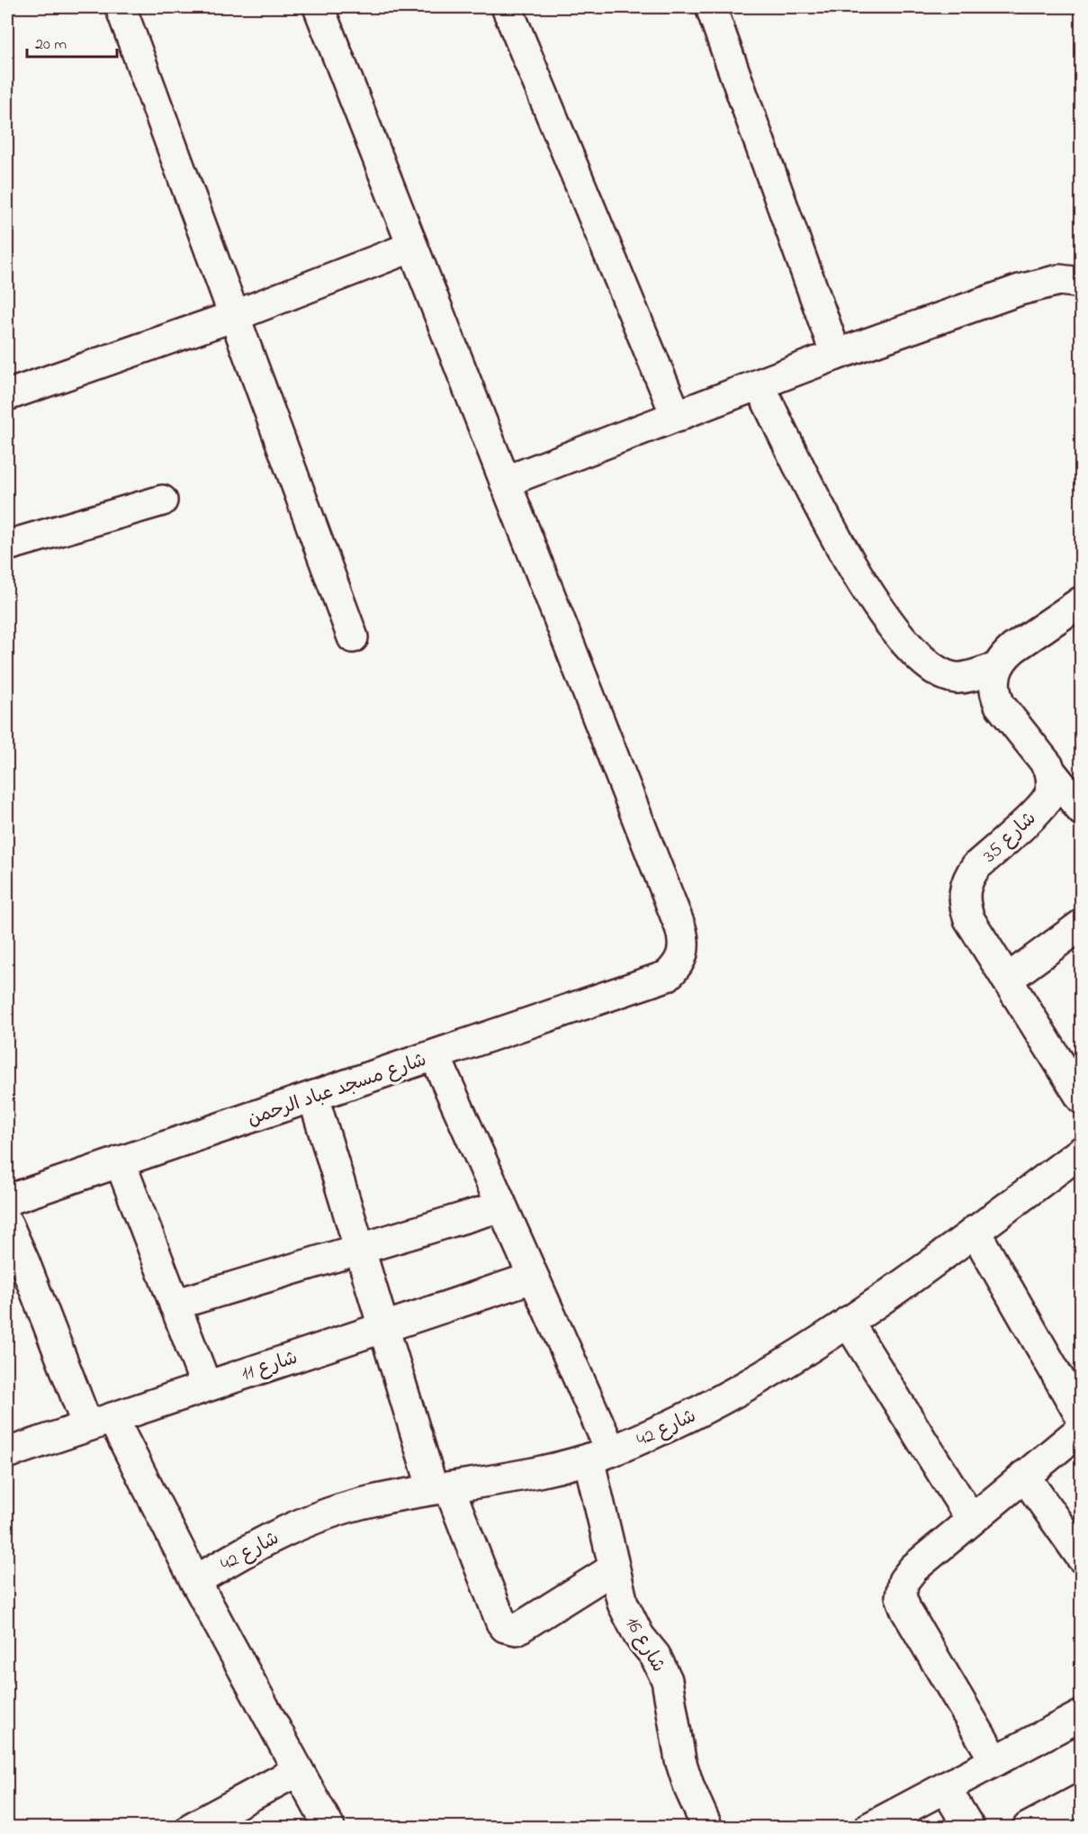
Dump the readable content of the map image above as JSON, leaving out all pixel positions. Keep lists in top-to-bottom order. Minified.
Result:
{"streets":{"street":["شارع 35","شارع مسجد عباد الرحمن","شارع 11","شارع 42","شارع 16"]},"crossings":[["شارع مسجد عباد الرحمن","شارع 16"],["شارع 11","شارع 16"],["شارع 42","شارع 16"]],"scale_bar":"20 m"}
